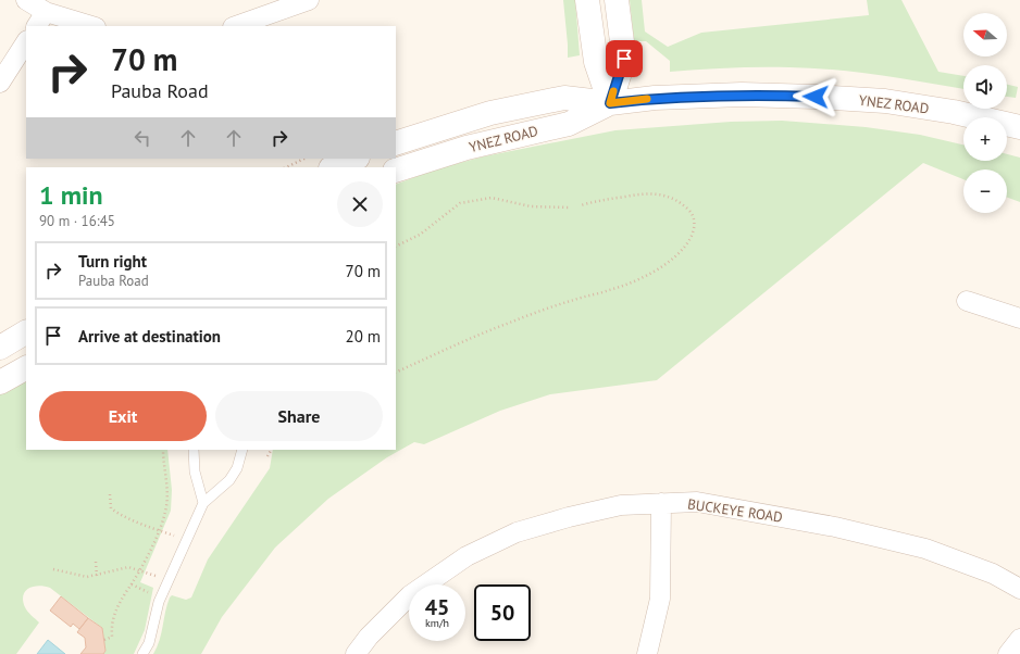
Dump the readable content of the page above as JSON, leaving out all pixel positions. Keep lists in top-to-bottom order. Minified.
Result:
{"streets":{"main road":["YNEZ ROAD"],"street":["BUCKEYE ROAD"]},"north":"left","page":{"map_buttons":["+","−"],"turn":["70 m","Pauba Road"],"heading":["1 min","90 m · 16:45"],"list":[{"name":"Turn right","note":"Pauba Road","value":"70 m"},{"name":"Arrive at destination","value":"20 m"}],"buttons":["Exit","Share"],"speed":"45 km/h","limit":"50"}}
